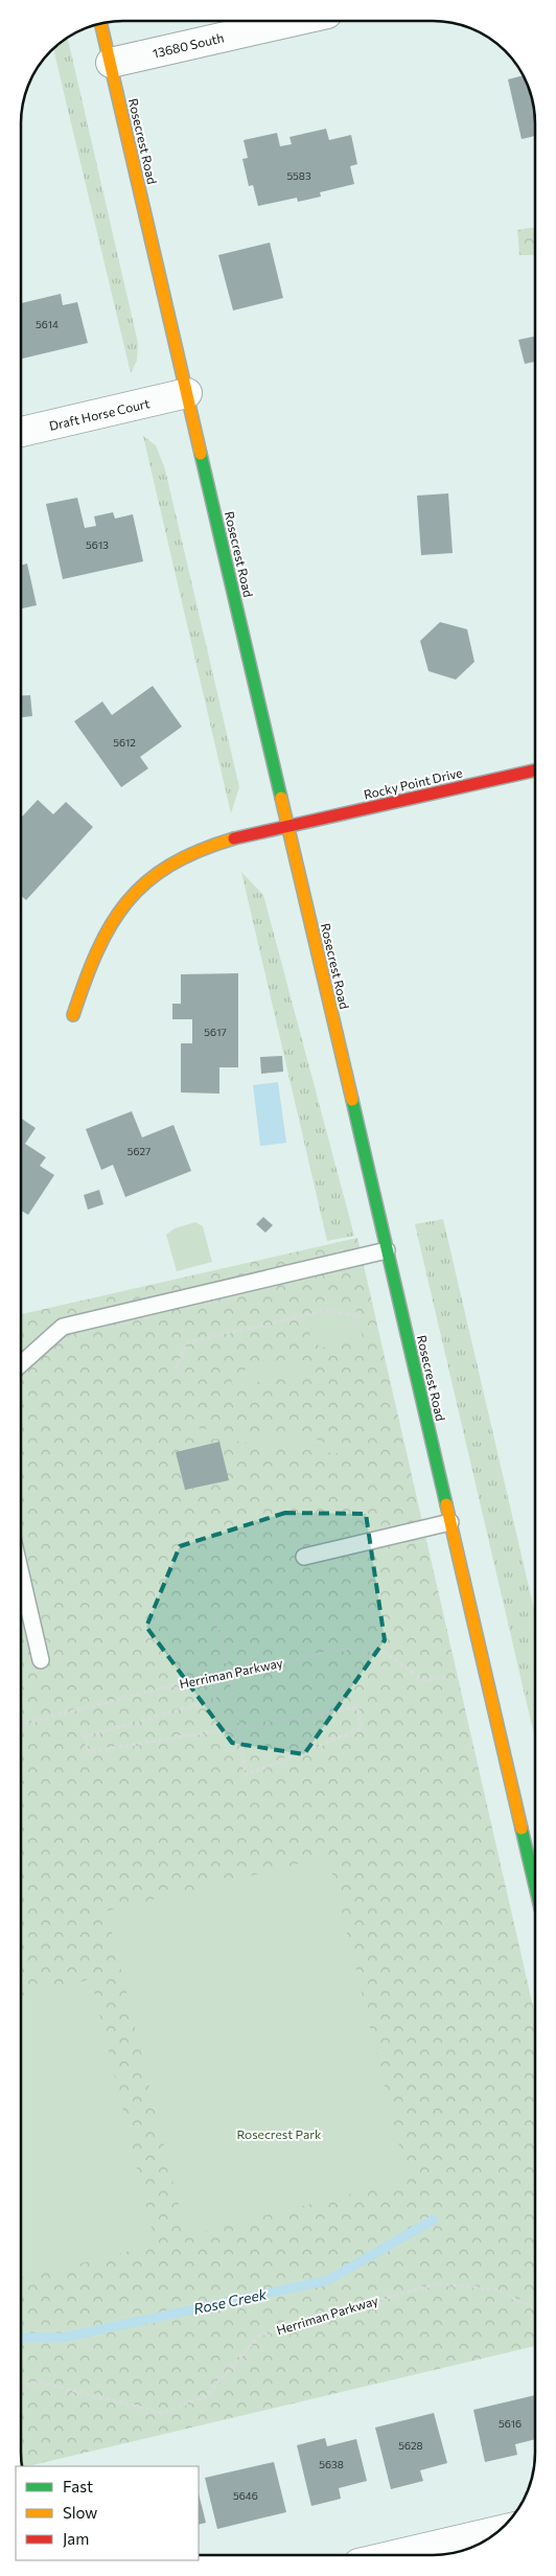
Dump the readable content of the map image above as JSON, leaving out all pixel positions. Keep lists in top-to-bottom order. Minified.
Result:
{"streets":{"main road":["Rosecrest Road","Rocky Point Drive"],"street":["13680 South","Draft Horse Court"],"path":["Herriman Parkway"]},"crossings":[["13680 South","Rosecrest Road"],["Rosecrest Road","Draft Horse Court"],["Rosecrest Road","Rocky Point Drive"]],"water":["Rose Creek"],"parks":["Rosecrest Park"],"house_numbers":["5583","5614","5613","5612","5617","5627","5616","5628","5638","5646"],"legend":["Fast","Slow","Jam"]}
